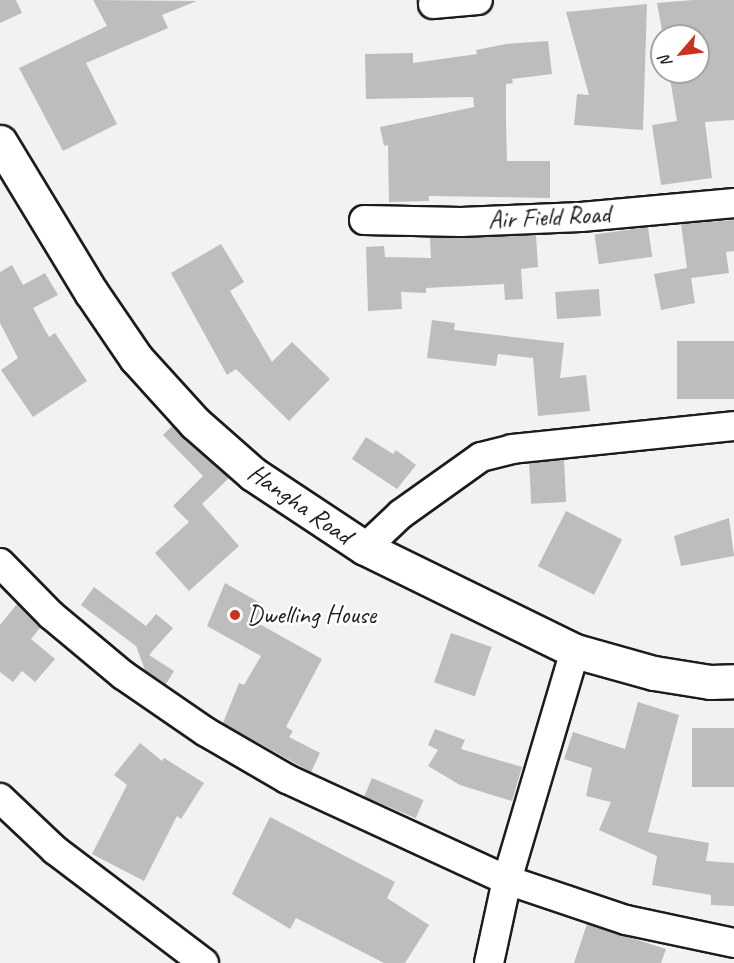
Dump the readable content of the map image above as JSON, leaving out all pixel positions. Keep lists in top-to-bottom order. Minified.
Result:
{"streets":{"highway":["Hangha Road"],"street":["Air Field Road"]},"places":["Dwelling House"],"north":"bottom left"}
